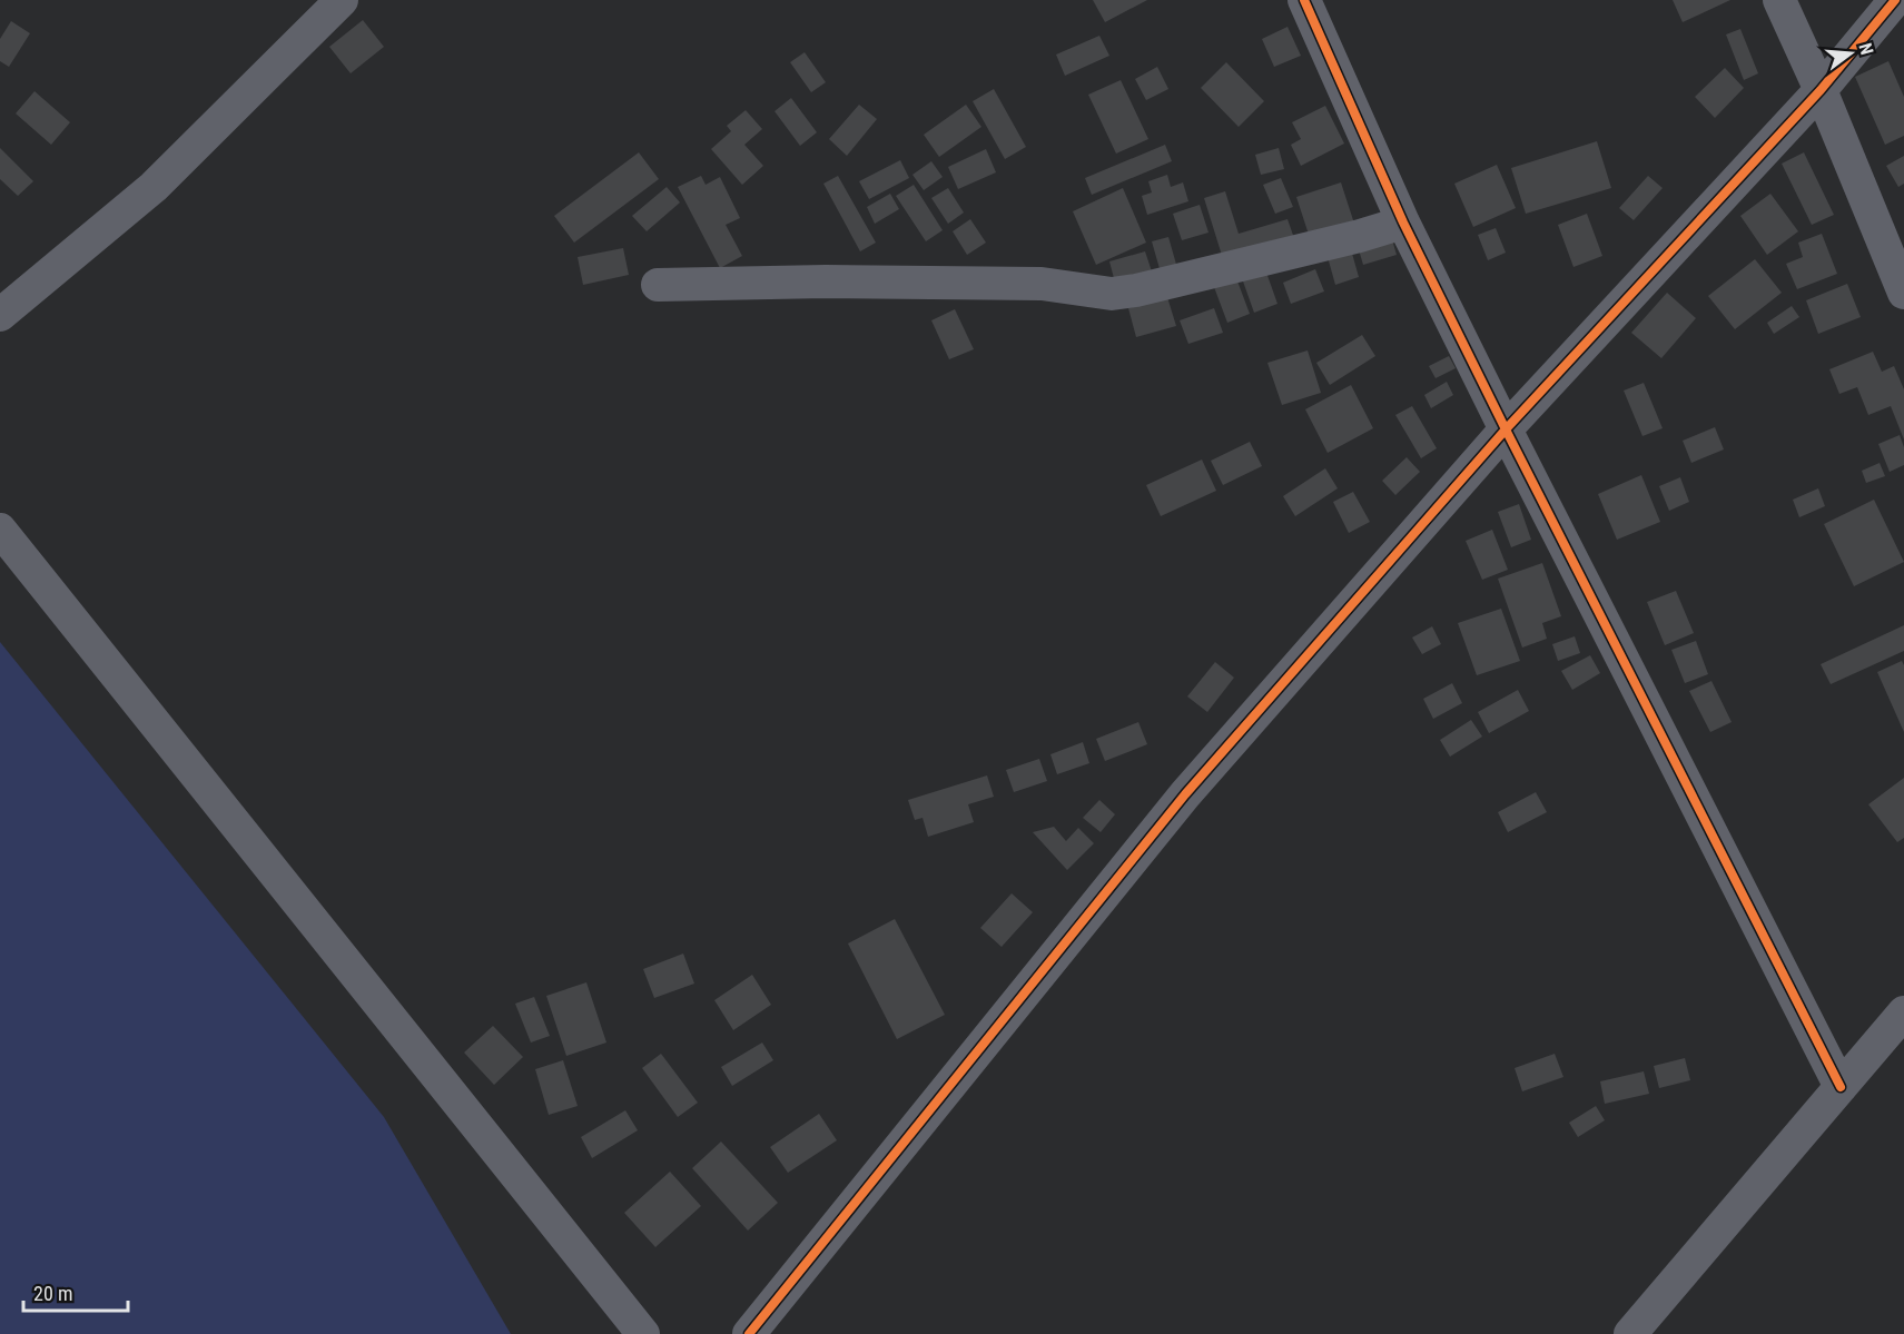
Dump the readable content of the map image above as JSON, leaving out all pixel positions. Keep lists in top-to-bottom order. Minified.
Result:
{"scale_bar":"20 m","north":"right"}
